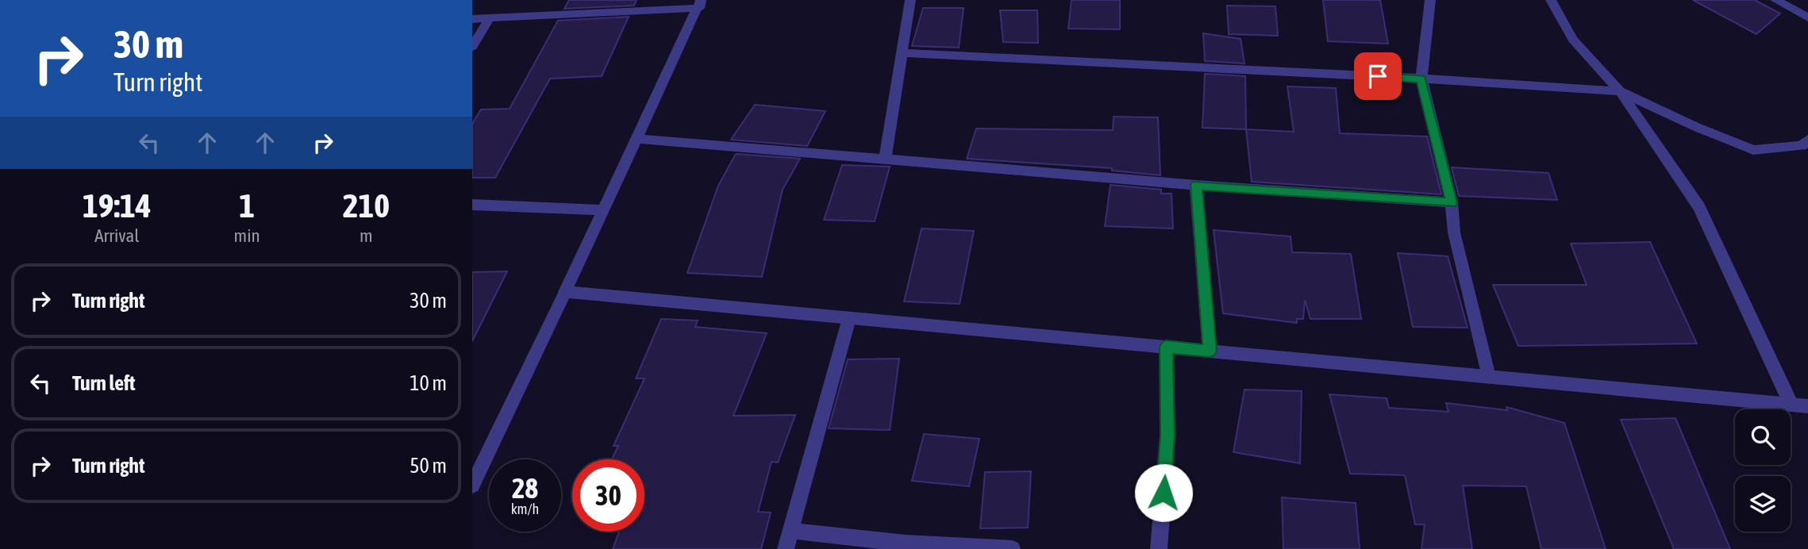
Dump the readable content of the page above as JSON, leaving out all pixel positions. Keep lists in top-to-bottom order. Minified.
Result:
{"page":{"turn":["30 m","Turn right"],"eta":["19:14","Arrival","1","min","210","m"],"list":[{"name":"Turn right","value":"30 m"},{"name":"Turn left","value":"10 m"},{"name":"Turn right","value":"50 m"}],"speed":"28 km/h","limit":"30"}}
